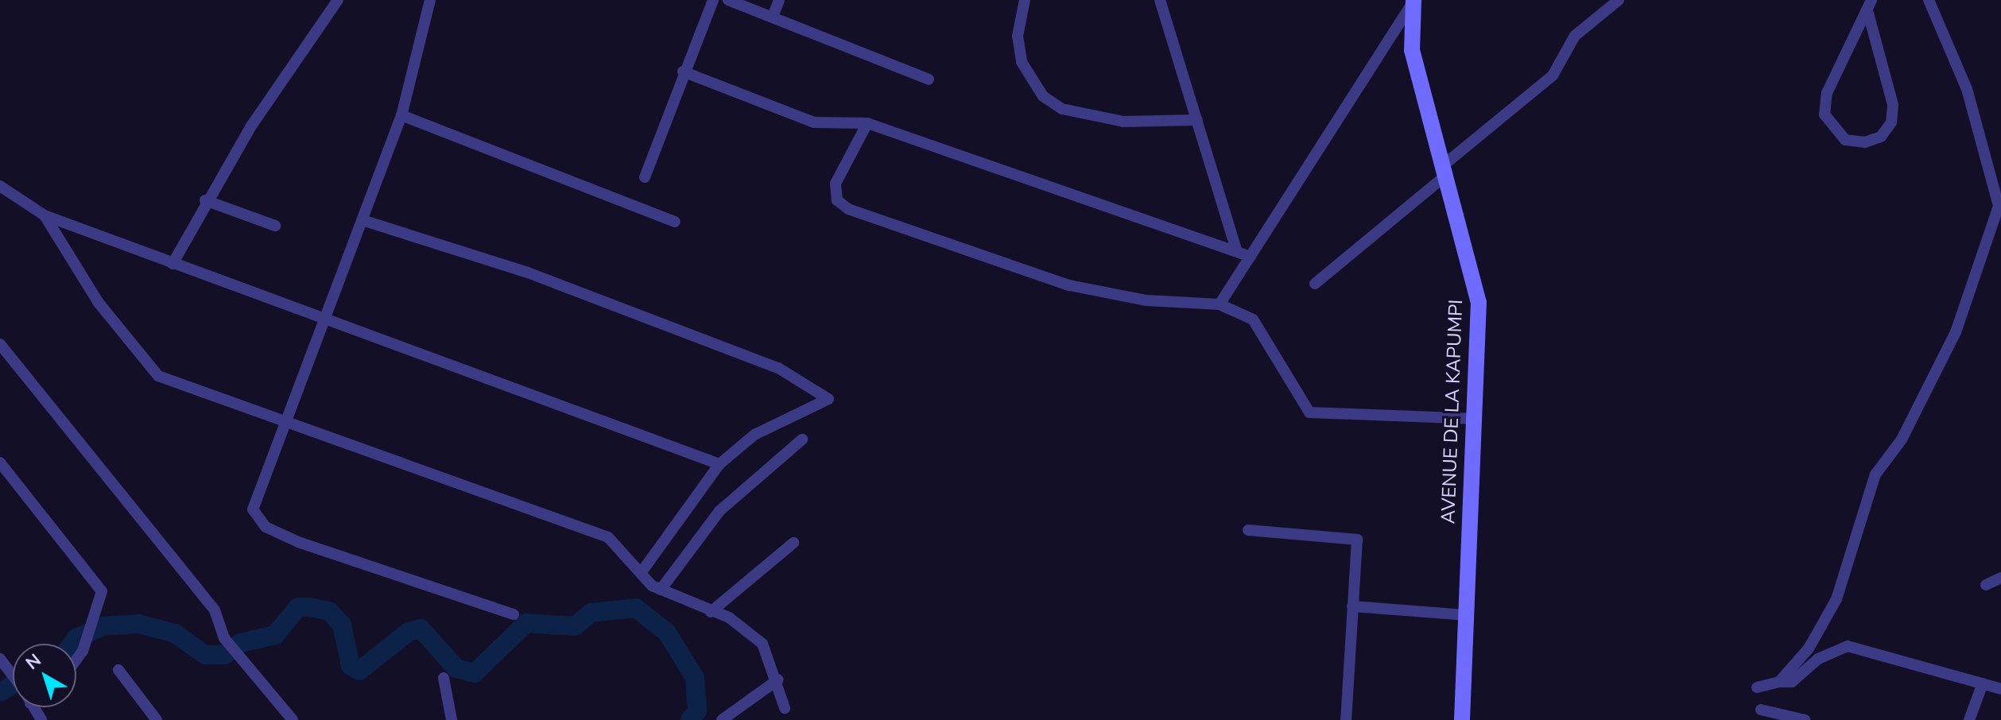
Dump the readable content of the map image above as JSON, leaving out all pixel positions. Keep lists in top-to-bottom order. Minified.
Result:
{"streets":{"main road":["AVENUE DE LA KAPUMPI"]},"north":"top left"}
